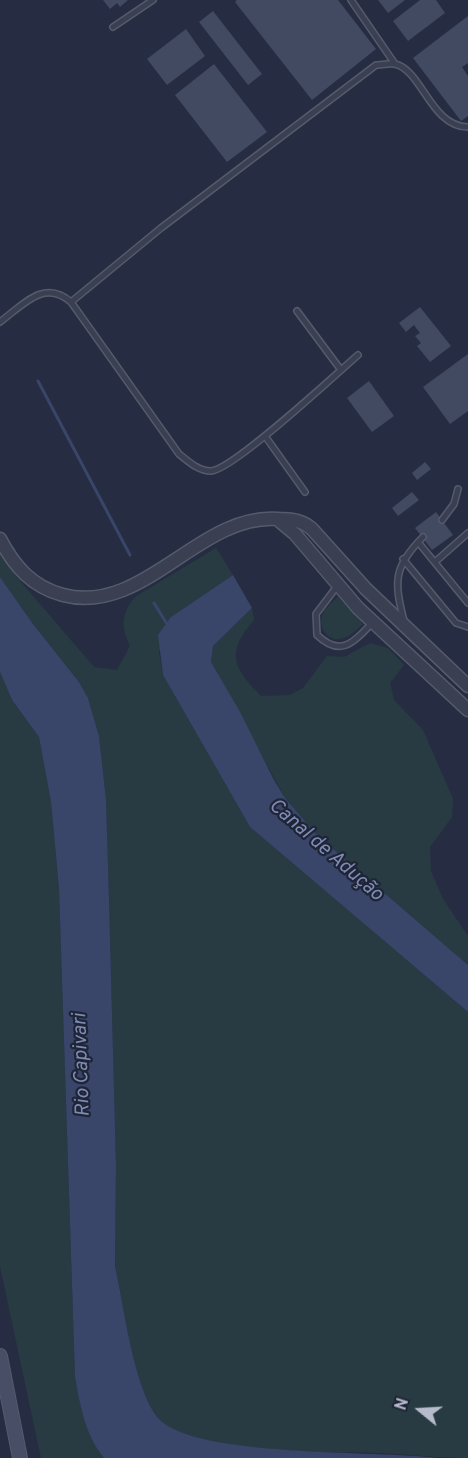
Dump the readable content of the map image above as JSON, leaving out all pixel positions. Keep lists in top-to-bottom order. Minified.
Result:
{"water":["Canal de Adução","Rio Capivari"],"north":"left"}
